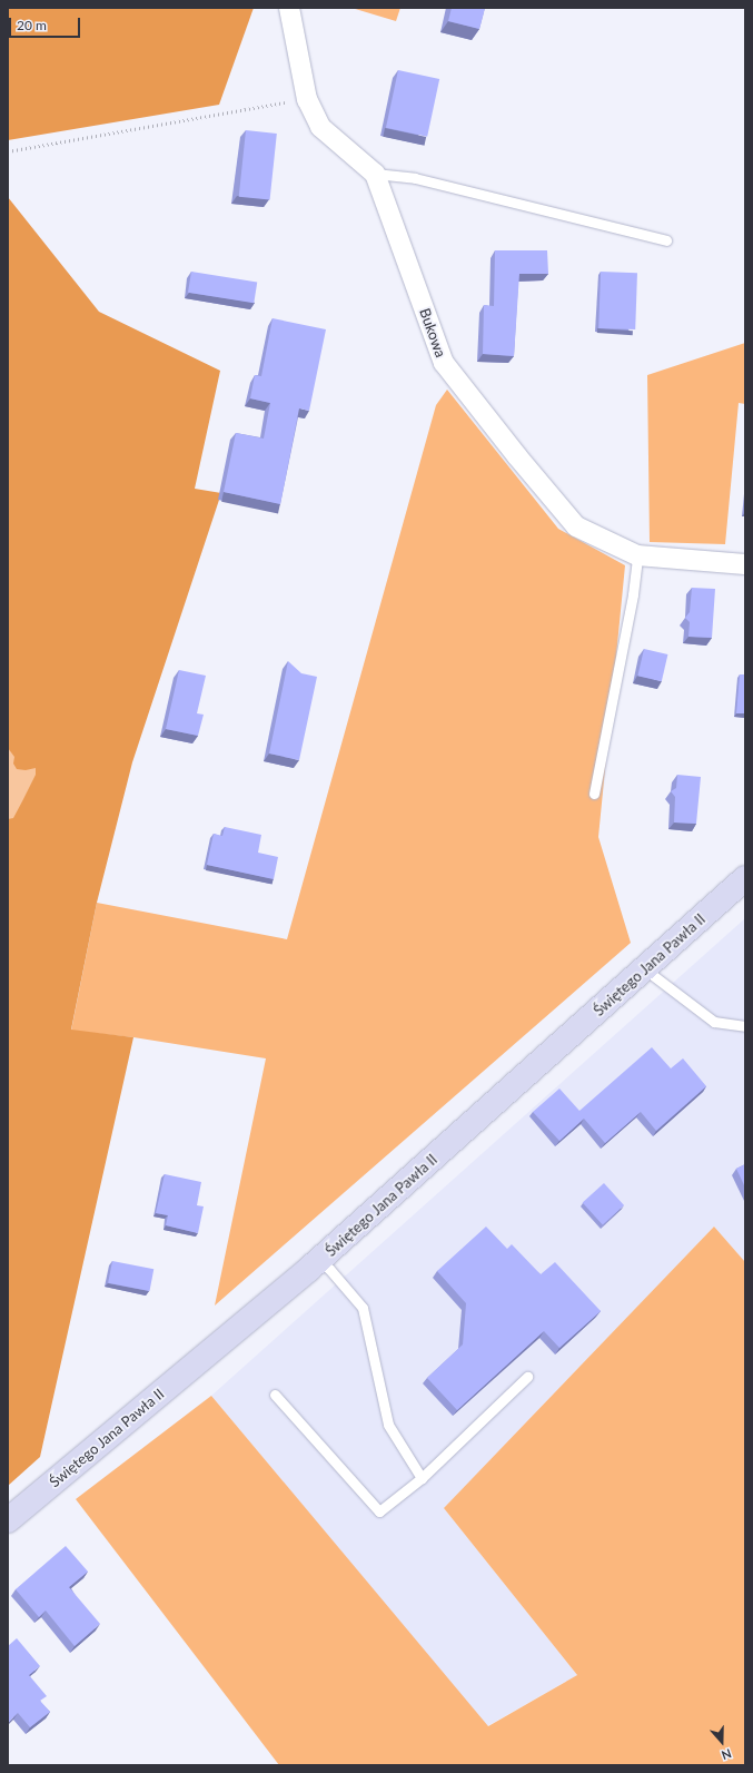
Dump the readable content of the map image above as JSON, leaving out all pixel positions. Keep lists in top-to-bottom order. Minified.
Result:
{"streets":{"street":["Bukowa","Świętego Jana Pawła II"]},"scale_bar":"20 m","north":"bottom"}
